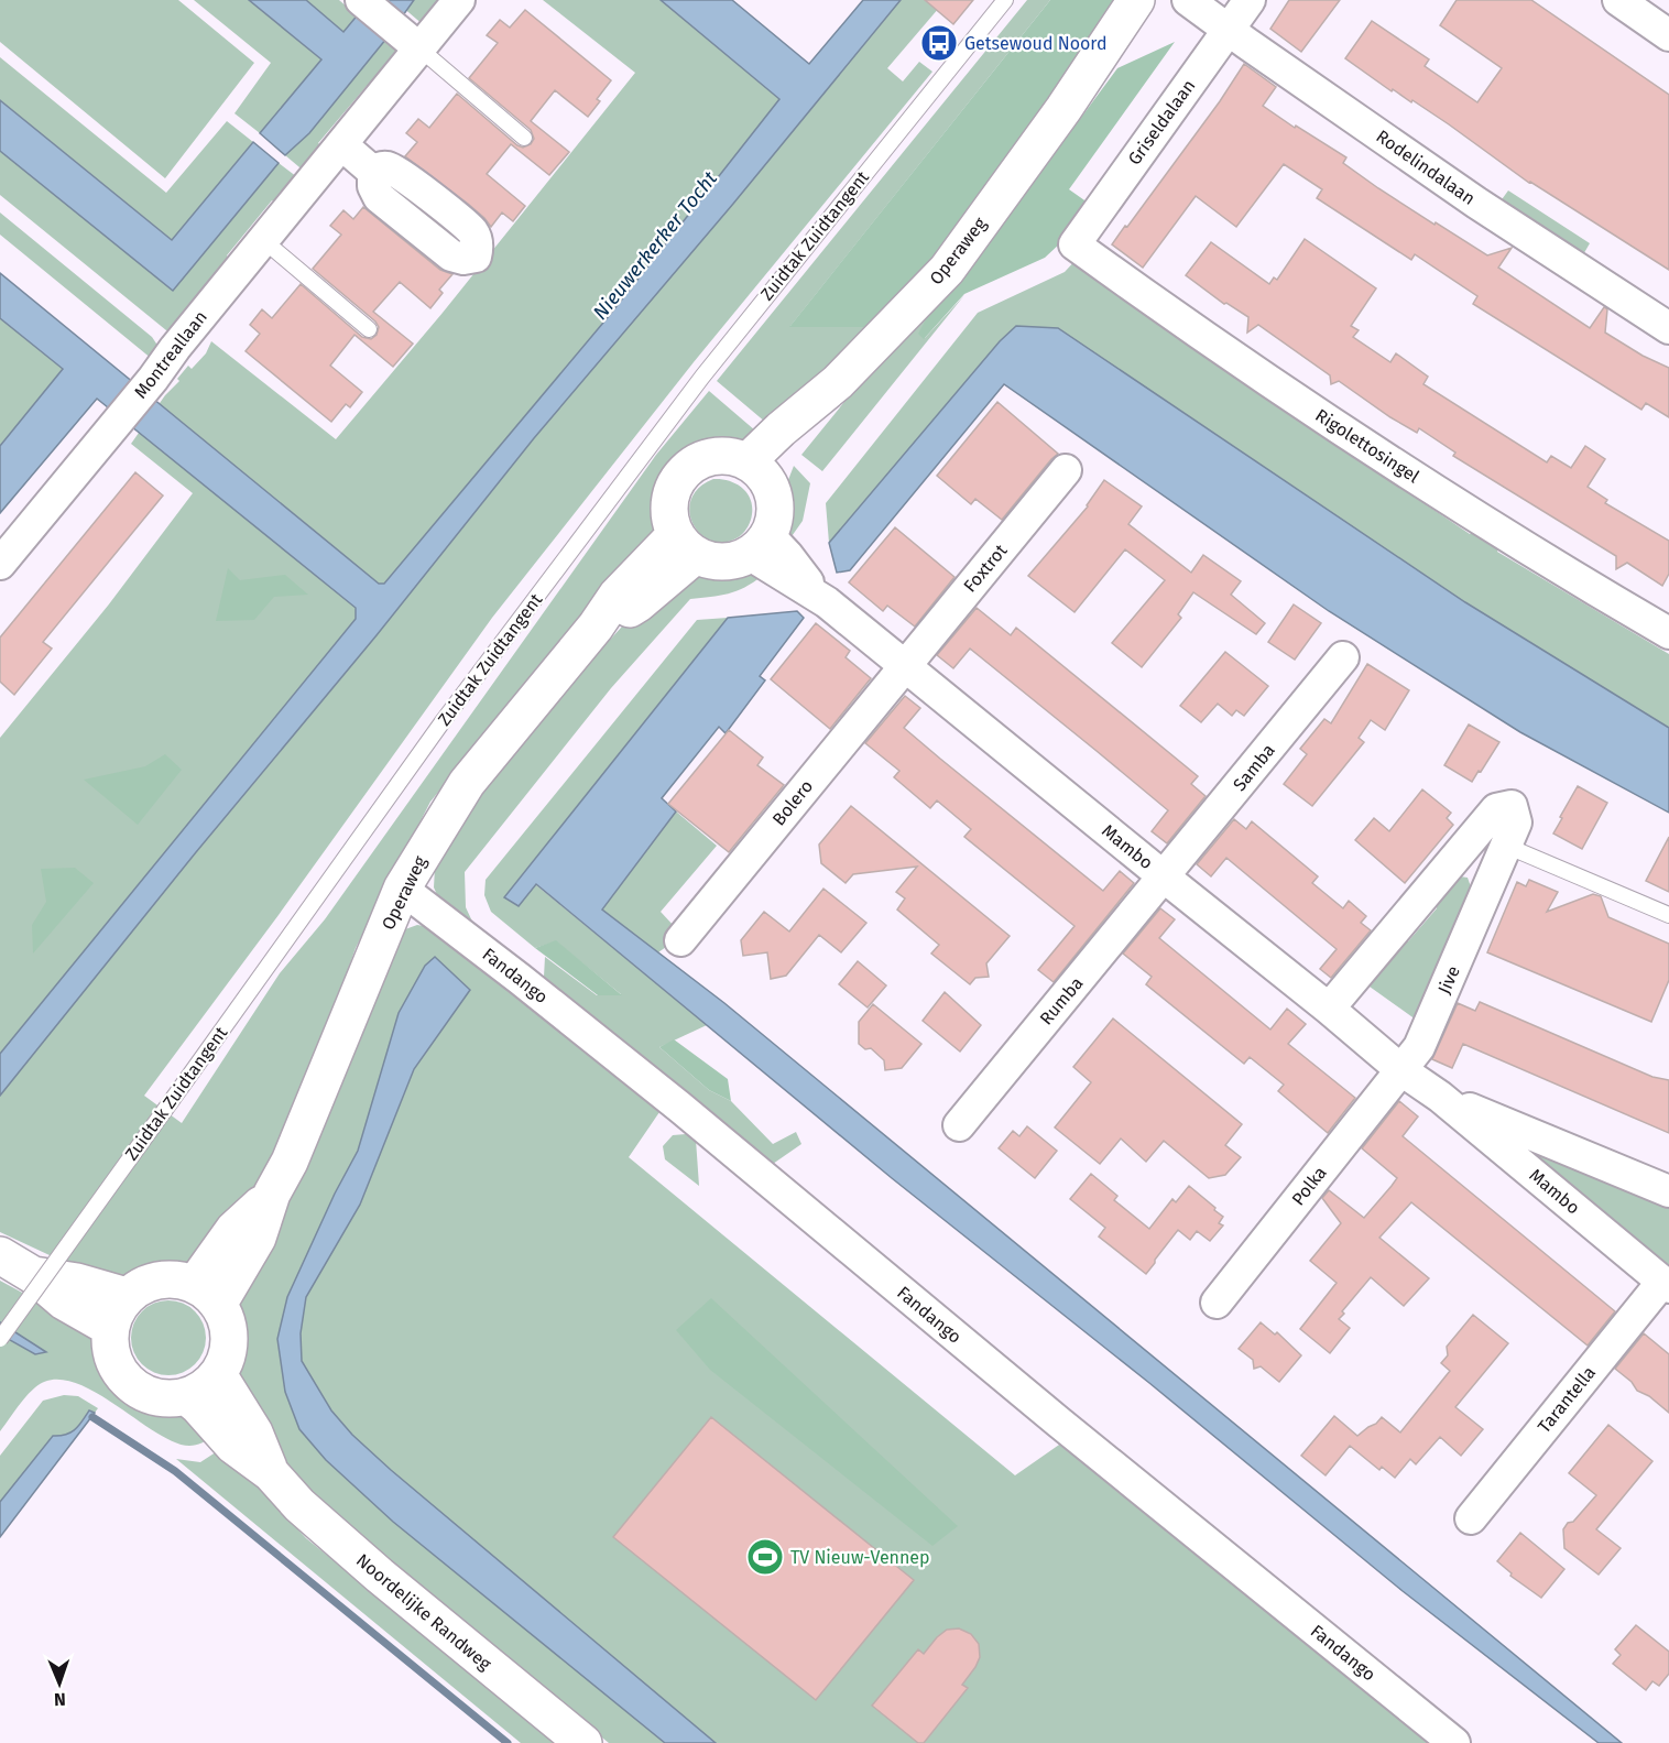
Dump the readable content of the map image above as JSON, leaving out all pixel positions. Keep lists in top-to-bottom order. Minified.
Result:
{"streets":{"main road":["Operaweg","Noordelijke Randweg"],"street":["Griseldalaan","Rodelindalaan","Montreallaan","Rigolettosingel","Foxtrot","Samba","Bolero","Mambo","Fandango","Jive","Rumba","Polka","Tarantella"],"lane":["Zuidtak Zuidtangent"]},"crossings":[["Griseldalaan","Rodelindalaan"],["Griseldalaan","Rigolettosingel"],["Operaweg","Mambo"],["Operaweg","Fandango"],["Operaweg","Noordelijke Randweg"],["Foxtrot","Bolero"],["Foxtrot","Mambo"],["Samba","Mambo"],["Samba","Rumba"],["Bolero","Mambo"],["Mambo","Jive"],["Mambo","Rumba"],["Mambo","Polka"],["Mambo","Tarantella"],["Jive","Polka"]],"water":["Nieuwerkerker Tocht"],"places":{"bus stop":["Getsewoud Noord"],"sports":["TV Nieuw-Vennep"]},"north":"bottom"}
